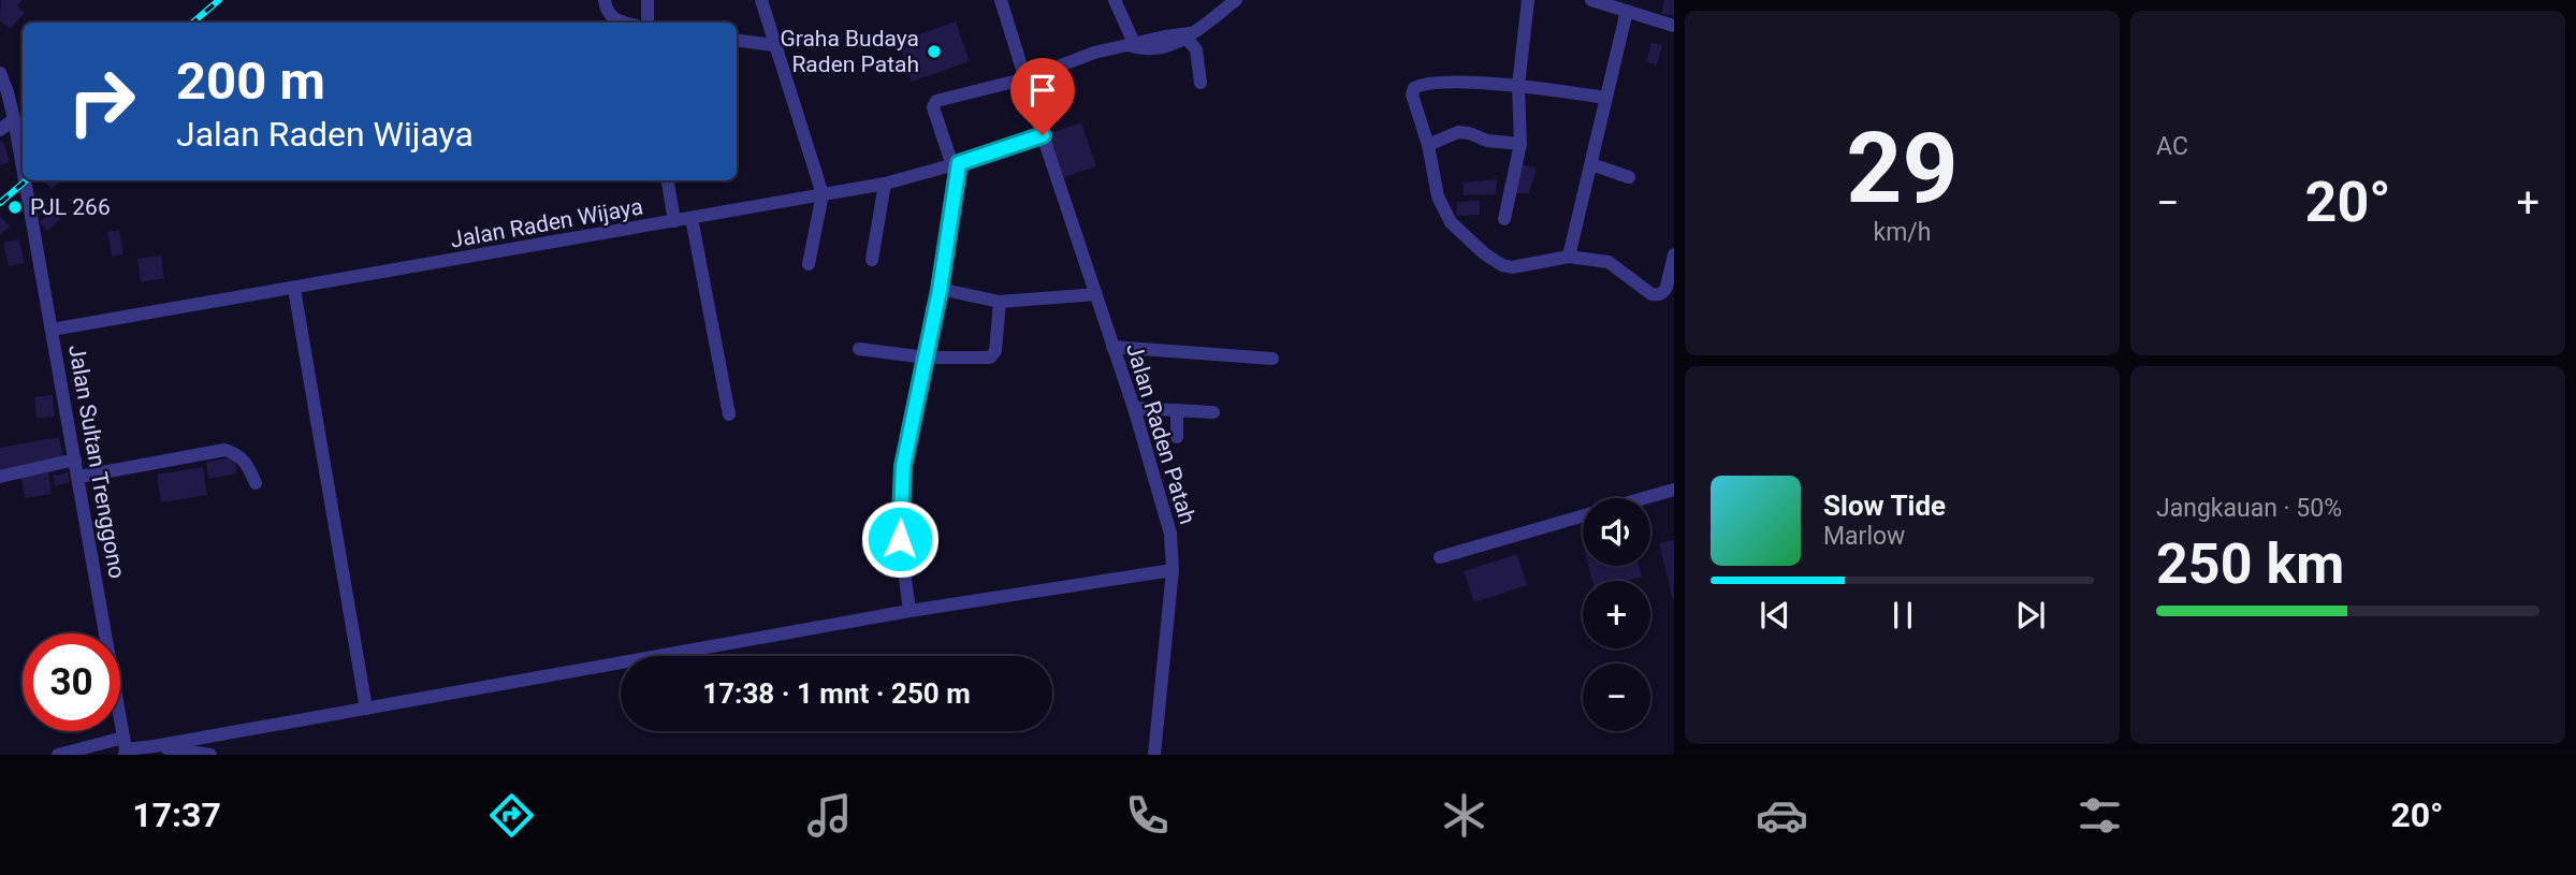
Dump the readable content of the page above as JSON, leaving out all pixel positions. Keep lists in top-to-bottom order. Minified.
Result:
{"streets":{"street":["Jalan Raden Wijaya","Jalan Raden Patah","Jalan Sultan Trenggono"]},"crossings":[["Jalan Raden Wijaya","Jalan Raden Patah"],["Jalan Raden Wijaya","Jalan Sultan Trenggono"]],"places":["Graha Budaya Raden Patah","PJL 266"],"page":{"tile":[["29","km/h"],"AC",["Jangkauan · 50%","250 km"]],"turn":["200 m","Jalan Raden Wijaya"],"heat":["−","20°","+"],"song":["Slow Tide","Marlow"],"map_buttons":["+","−"],"limit":"30","trip":"17:38 · 1 mnt · 250 m","tabs":["17:37","20°"]}}
